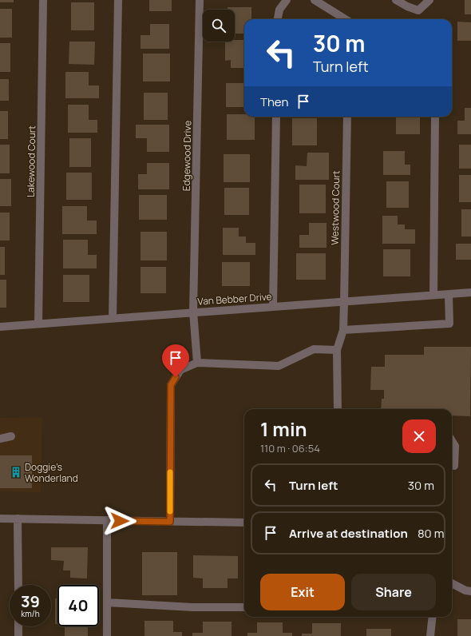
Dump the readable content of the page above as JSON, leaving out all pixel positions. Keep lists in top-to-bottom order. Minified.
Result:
{"streets":{"street":["Edgewood Drive","Lakewood Court","Westwood Court","Van Bebber Drive"]},"crossings":[["Edgewood Drive","Van Bebber Drive"],["Lakewood Court","Van Bebber Drive"],["Westwood Court","Van Bebber Drive"]],"places":{"building":["Doggie's Wonderland"]},"page":{"turn":["30 m","Turn left"],"then":"Then","heading":["1 min","110 m · 06:54"],"list":[{"name":"Turn left","value":"30 m"},{"name":"Arrive at destination","value":"80 m"}],"buttons":["Exit","Share"],"speed":"39 km/h","limit":"40"}}
